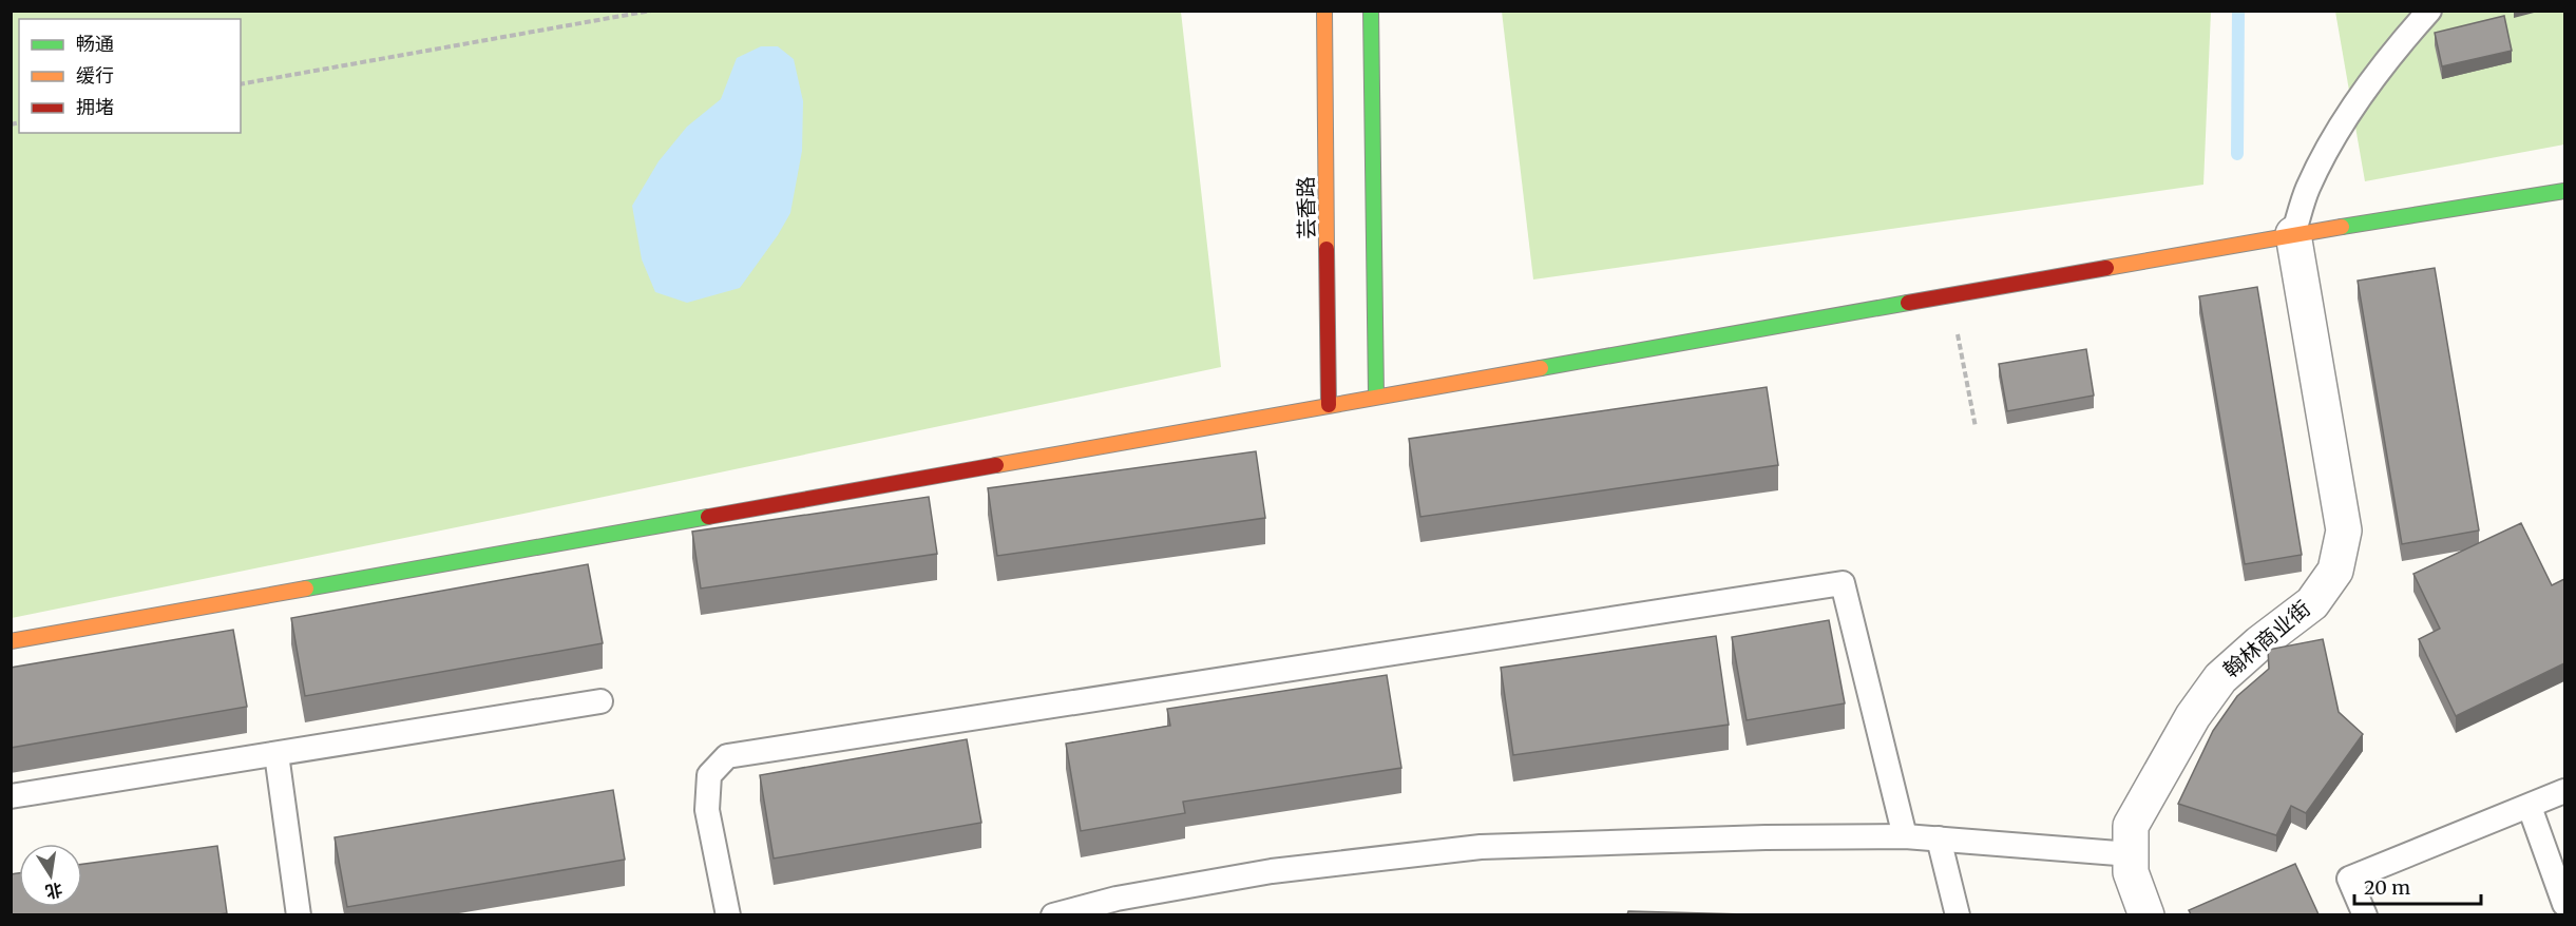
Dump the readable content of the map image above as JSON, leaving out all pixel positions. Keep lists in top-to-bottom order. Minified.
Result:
{"streets":{"street":["芸香路","翰林商业街"]},"legend":["畅通","缓行","拥堵"],"scale_bar":"20 m","north":"bottom"}
